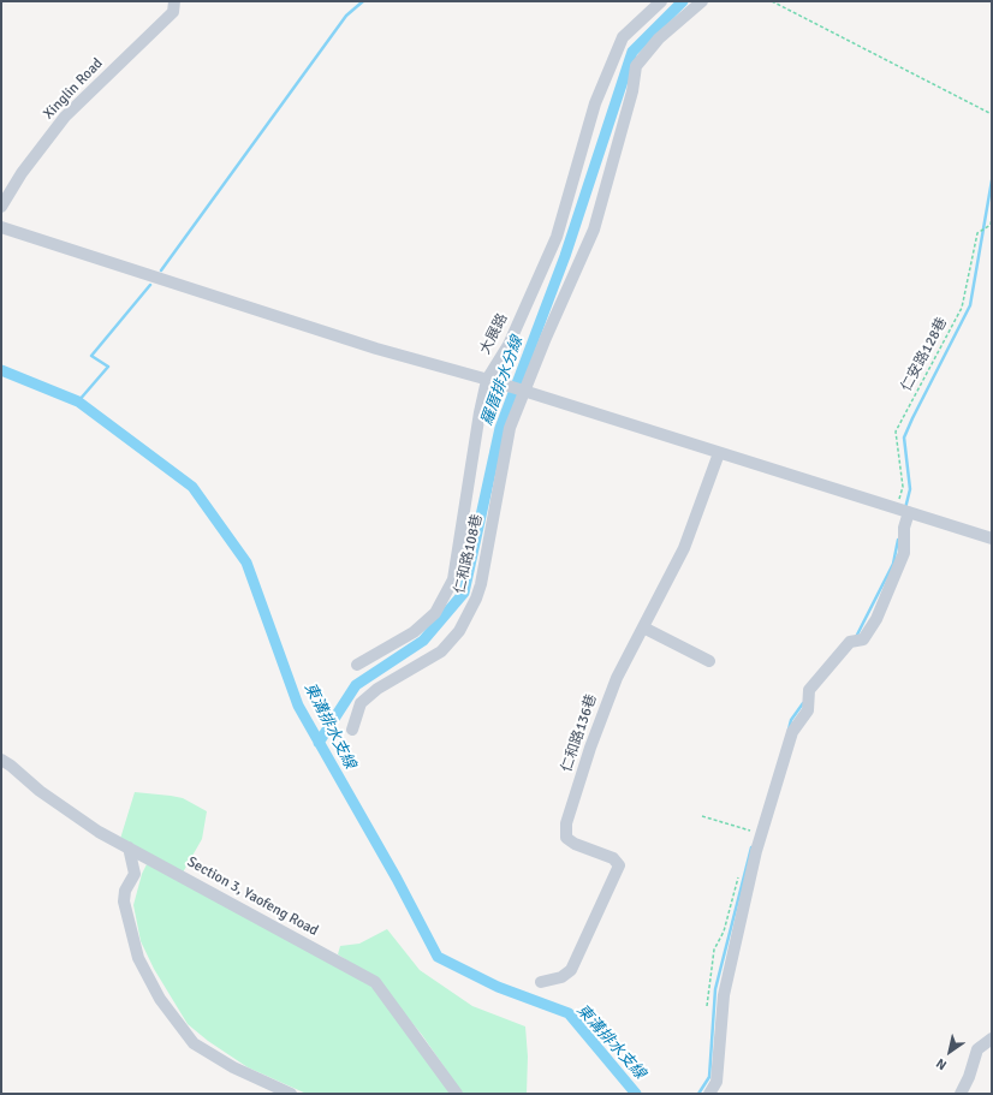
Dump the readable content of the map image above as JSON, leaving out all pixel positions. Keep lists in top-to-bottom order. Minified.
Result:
{"streets":{"street":["Xinglin Road","大展路","仁和路108巷","仁和路136巷","Section 3, Yaofeng Road"],"path":["仁安路128巷"]},"water":["羅厝排水分線","東溝排水支線"],"north":"bottom left"}
